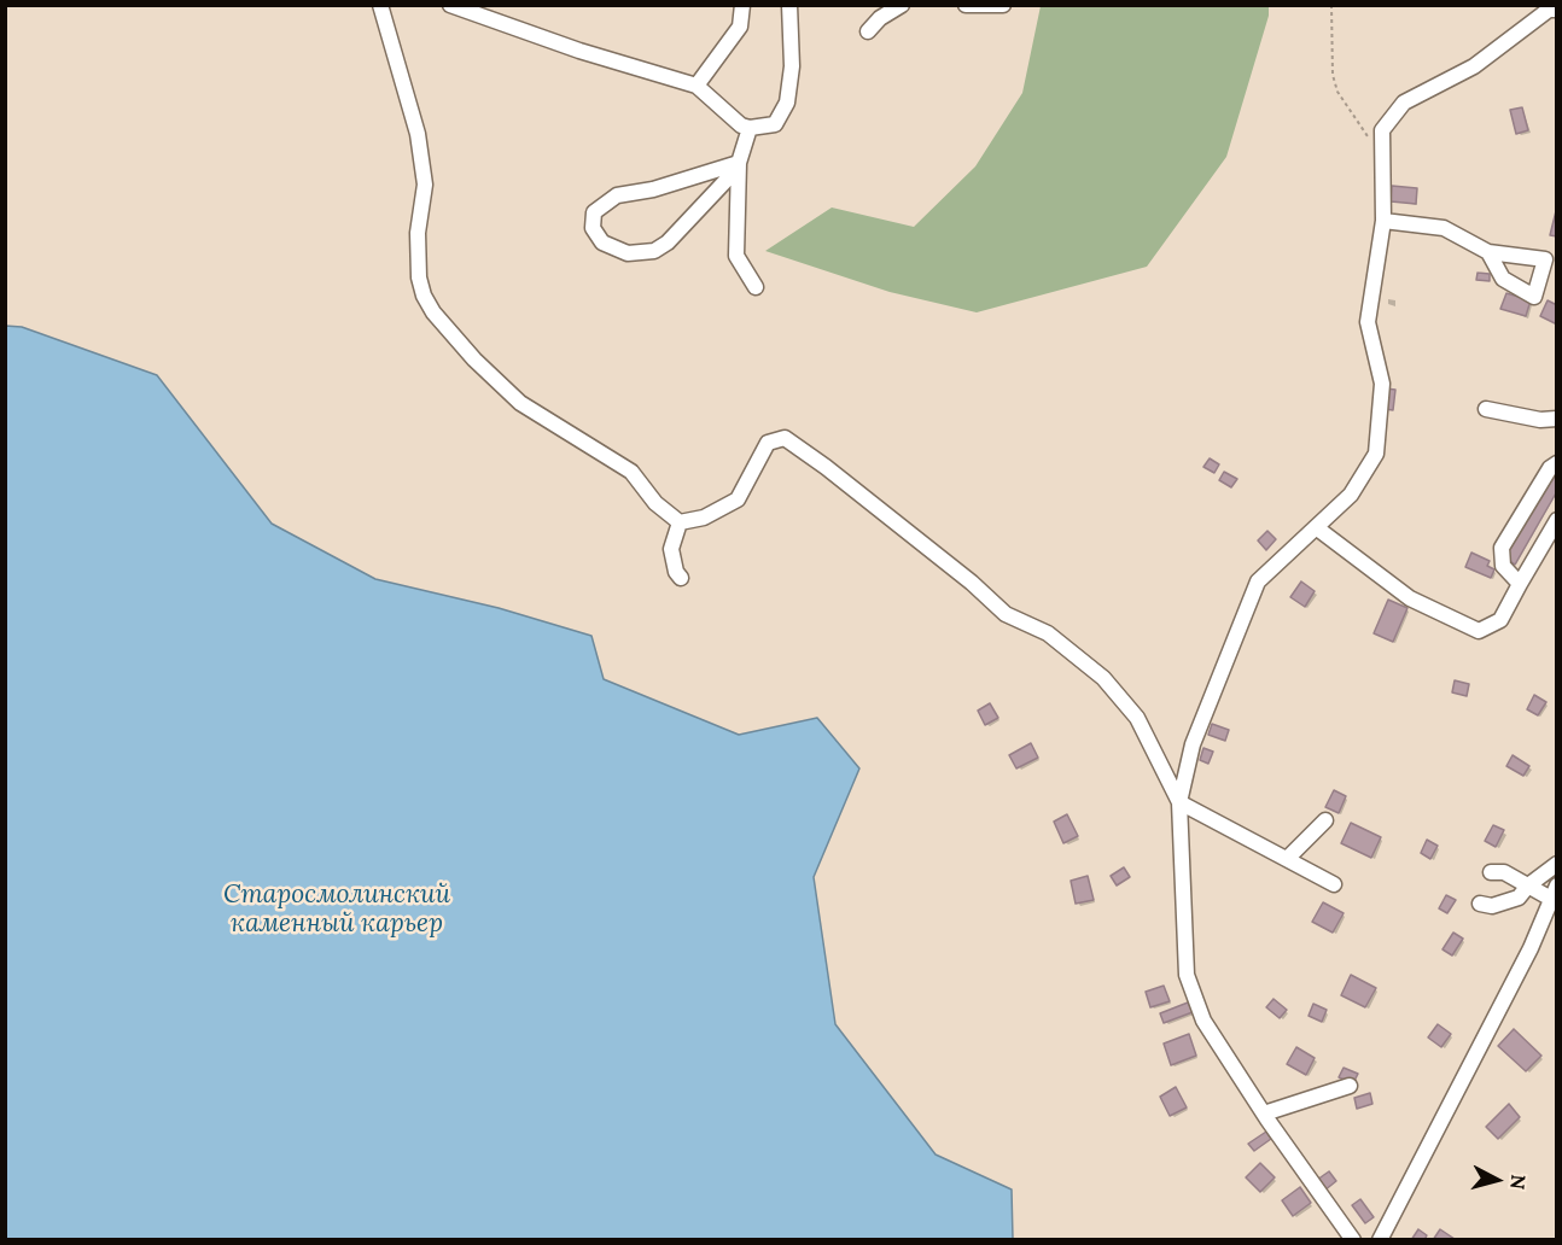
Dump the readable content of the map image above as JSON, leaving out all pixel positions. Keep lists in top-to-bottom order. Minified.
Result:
{"water":["Старосмолинский каменный карьер"],"north":"right"}
